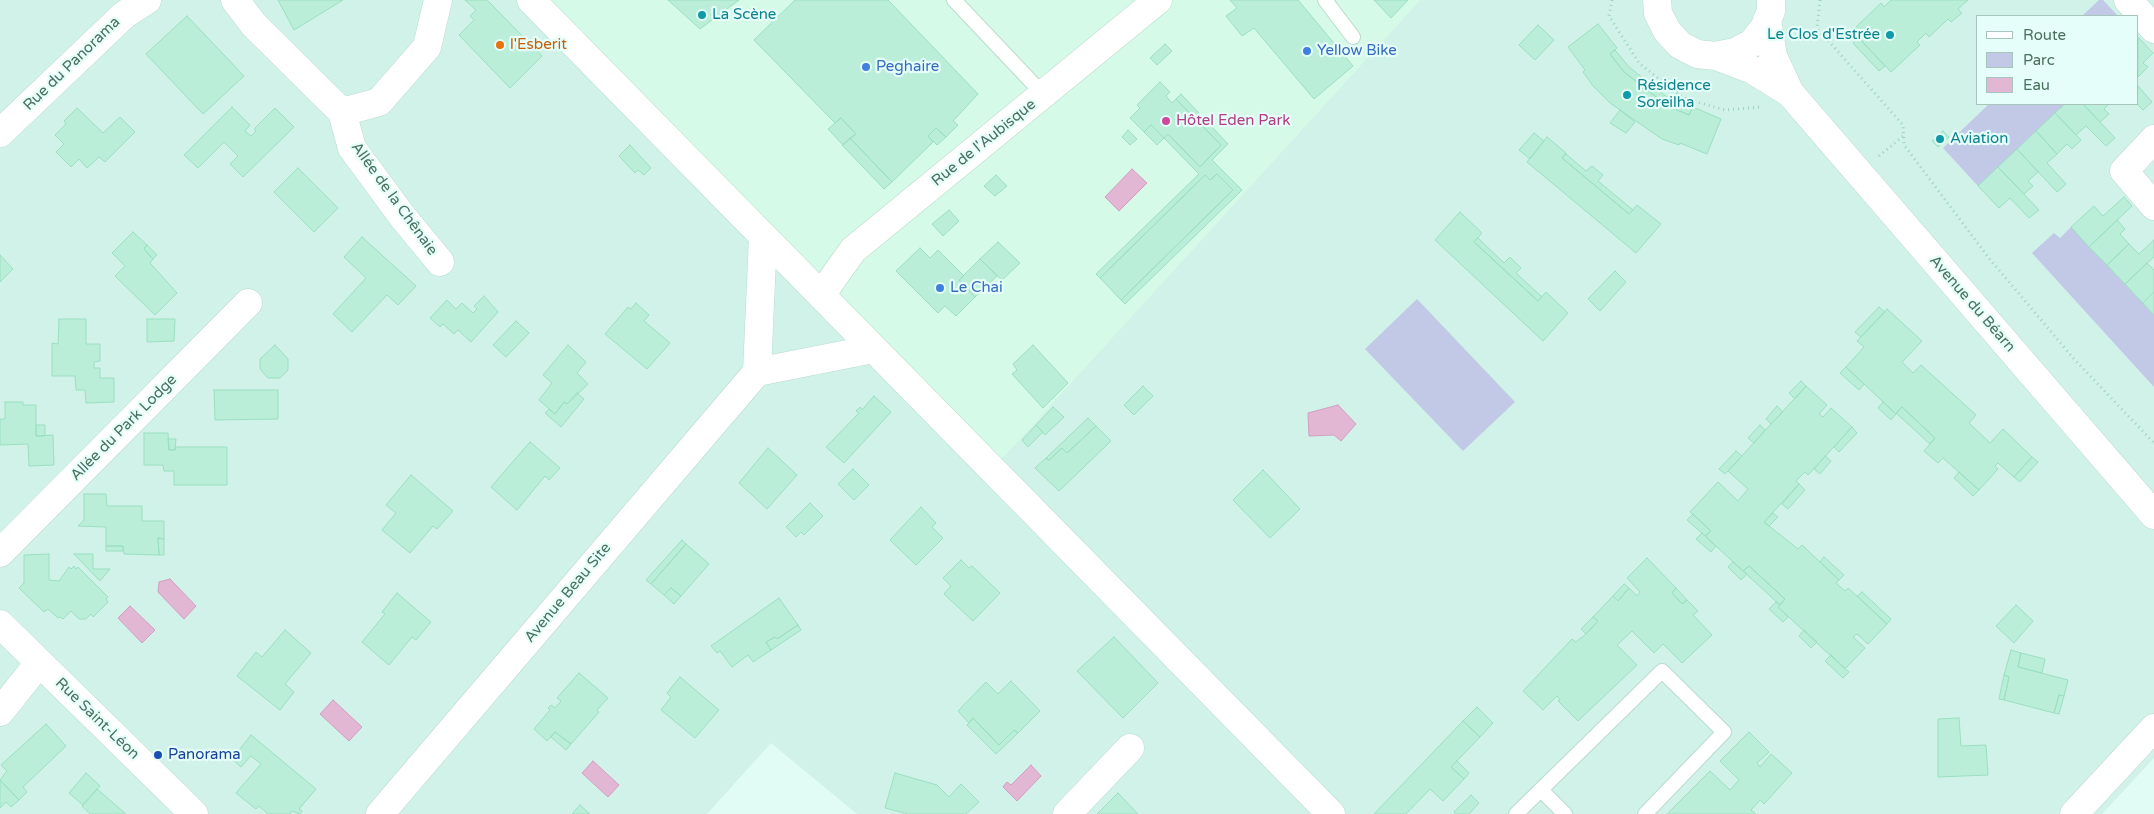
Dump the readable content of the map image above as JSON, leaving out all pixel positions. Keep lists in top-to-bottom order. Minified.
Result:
{"streets":{"street":["Rue du Panorama","Rue de l'Aubisque","Allée de la Chênaie","Avenue du Béarn","Allée du Park Lodge","Avenue Beau Site","Rue Saint-Léon"]},"places":["La Scène","Le Clos d'Estrée","l'Esberit","Yellow Bike","Peghaire","Résidence Soreilha","Hôtel Eden Park","Aviation","Le Chai","Panorama"],"legend":["Route","Parc","Eau"]}
